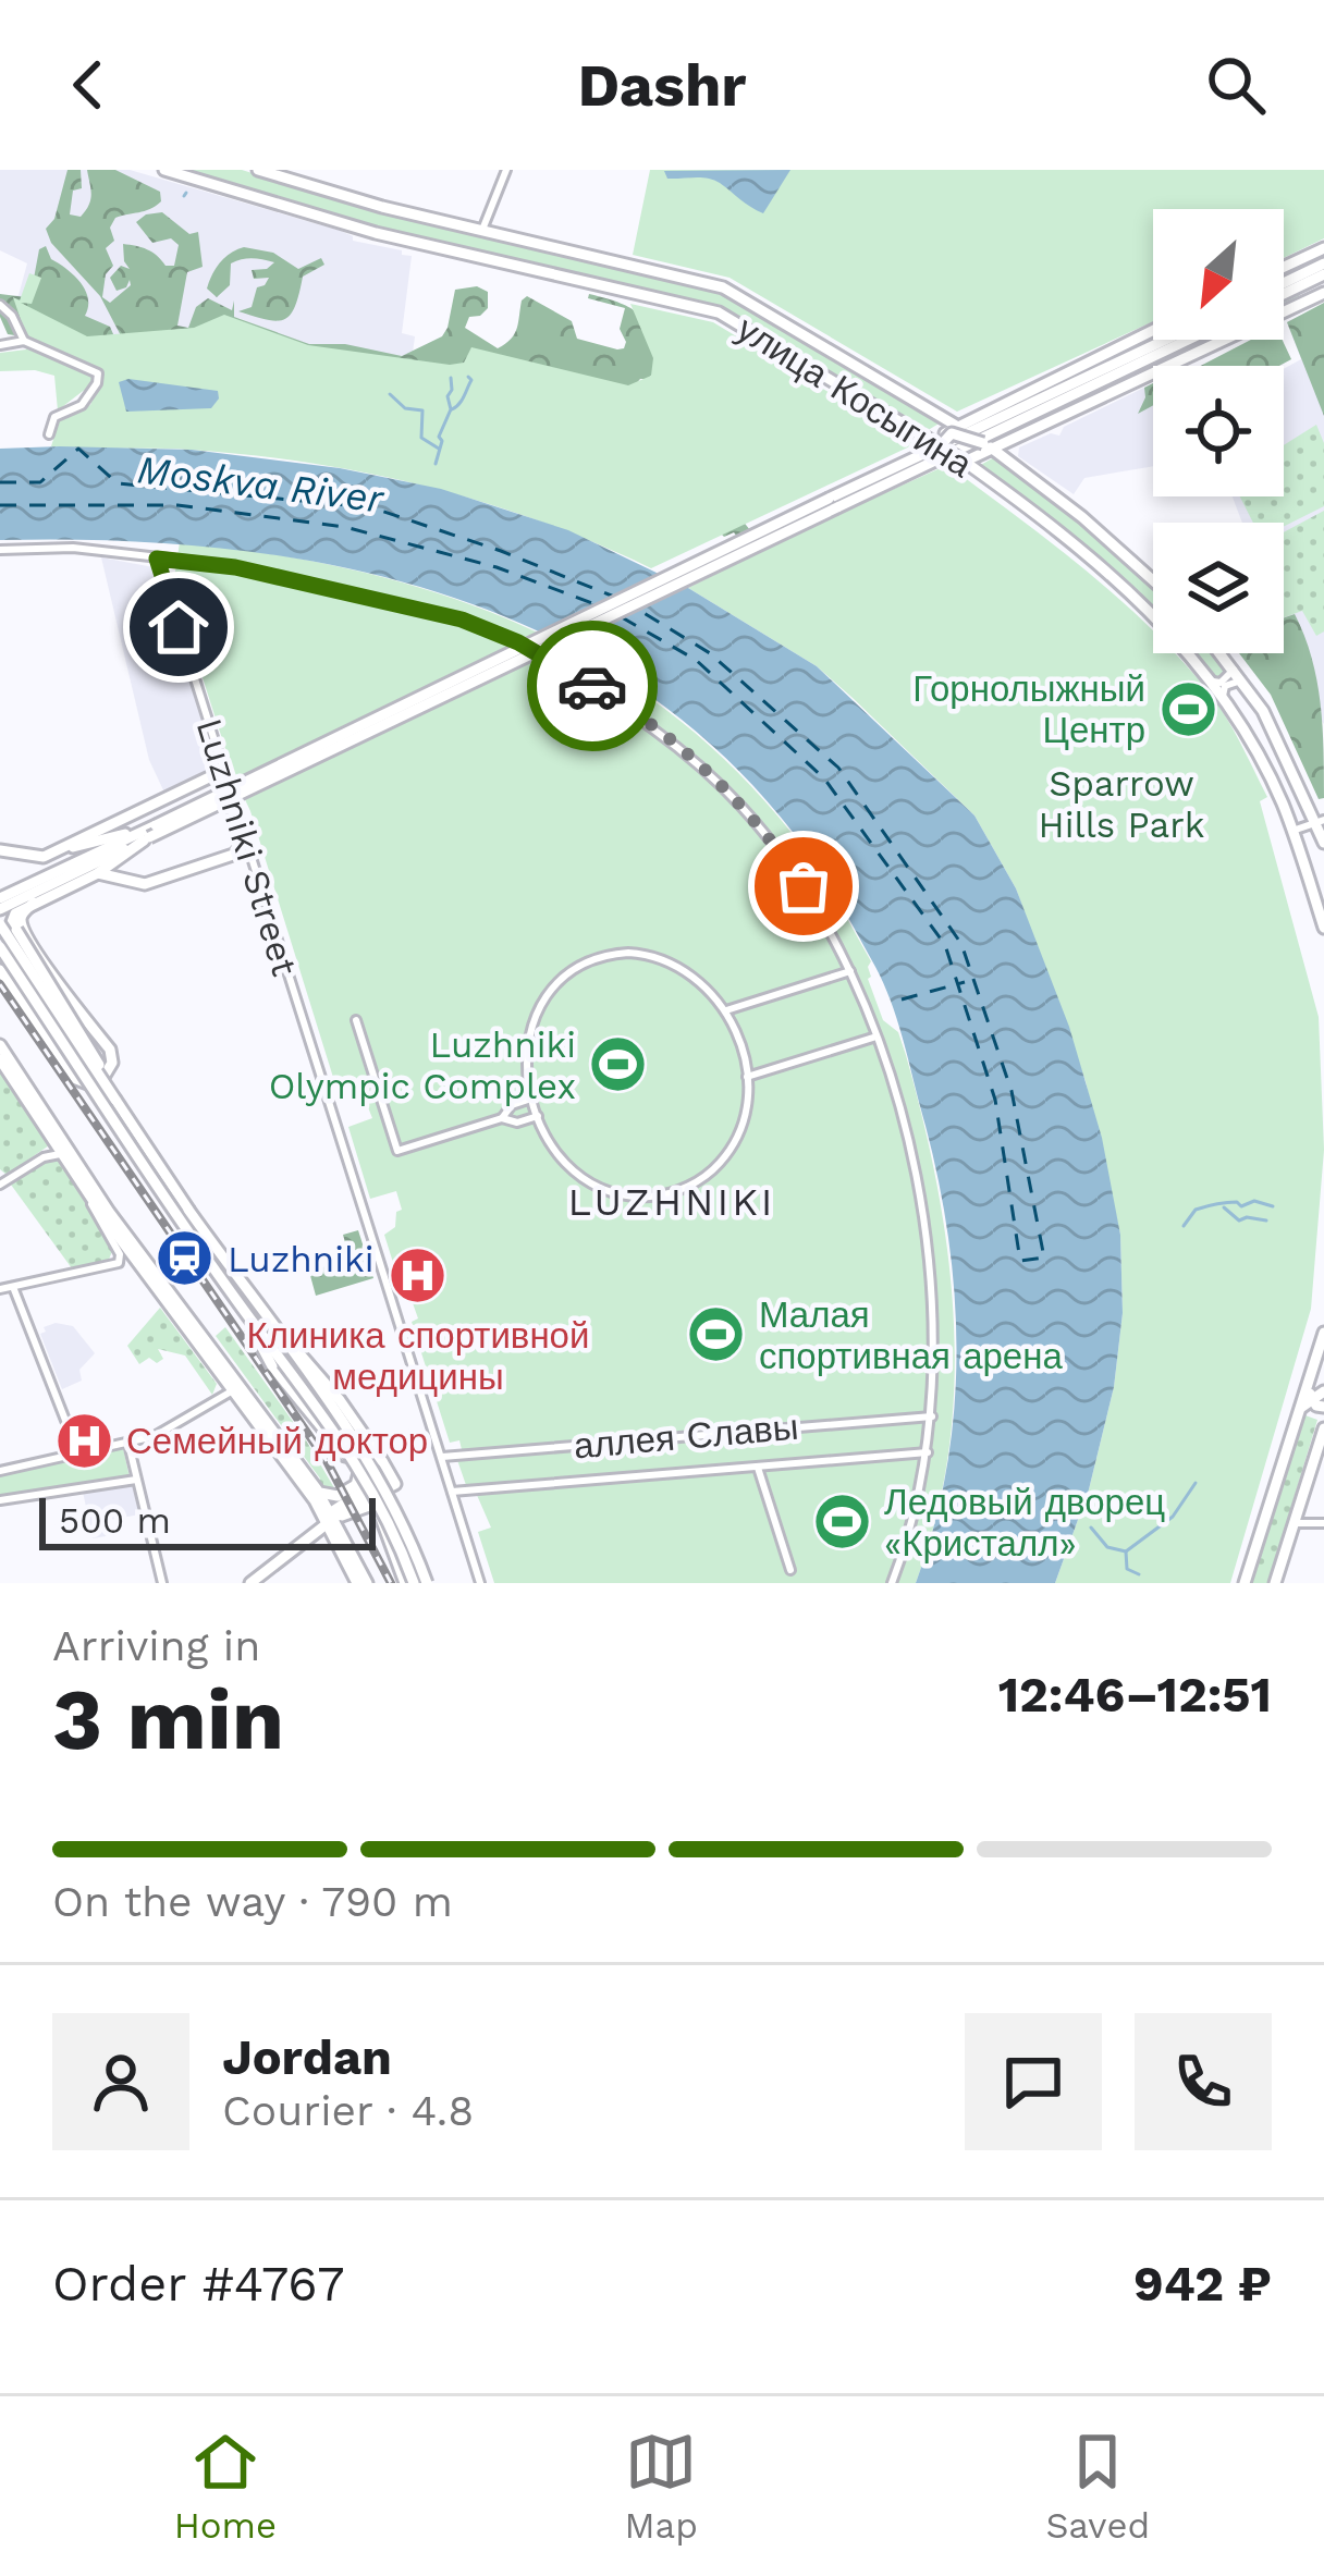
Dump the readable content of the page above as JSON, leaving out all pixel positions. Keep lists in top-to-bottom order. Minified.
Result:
{"streets":{"main road":["улица Косыгина"],"street":["Luzhniki Street","аллея Славы"]},"crossings":[["Luzhniki Street","аллея Славы"]],"districts":["LUZHNIKI"],"water":["Moskva River"],"parks":["Sparrow Hills Park"],"places":{"sports":["Горнолыжный Центр","Luzhniki Olympic Complex","Малая спортивная арена","Ледовый дворец «Кристалл»"],"station":["Luzhniki"],"hospital":["Клиника спортивной медицины","Семейный доктор"]},"scale_bar":"500 m","north":"bottom left","page":{"header":"Dashr","scale":"500 m","heading":["3 min","Arriving in","12:46–12:51"],"panel":["Jordan","Courier · 4.8","Order #4767","942 ₽"],"bar":"On the way · 790 m","tabs":["Home","Map","Saved"]}}
